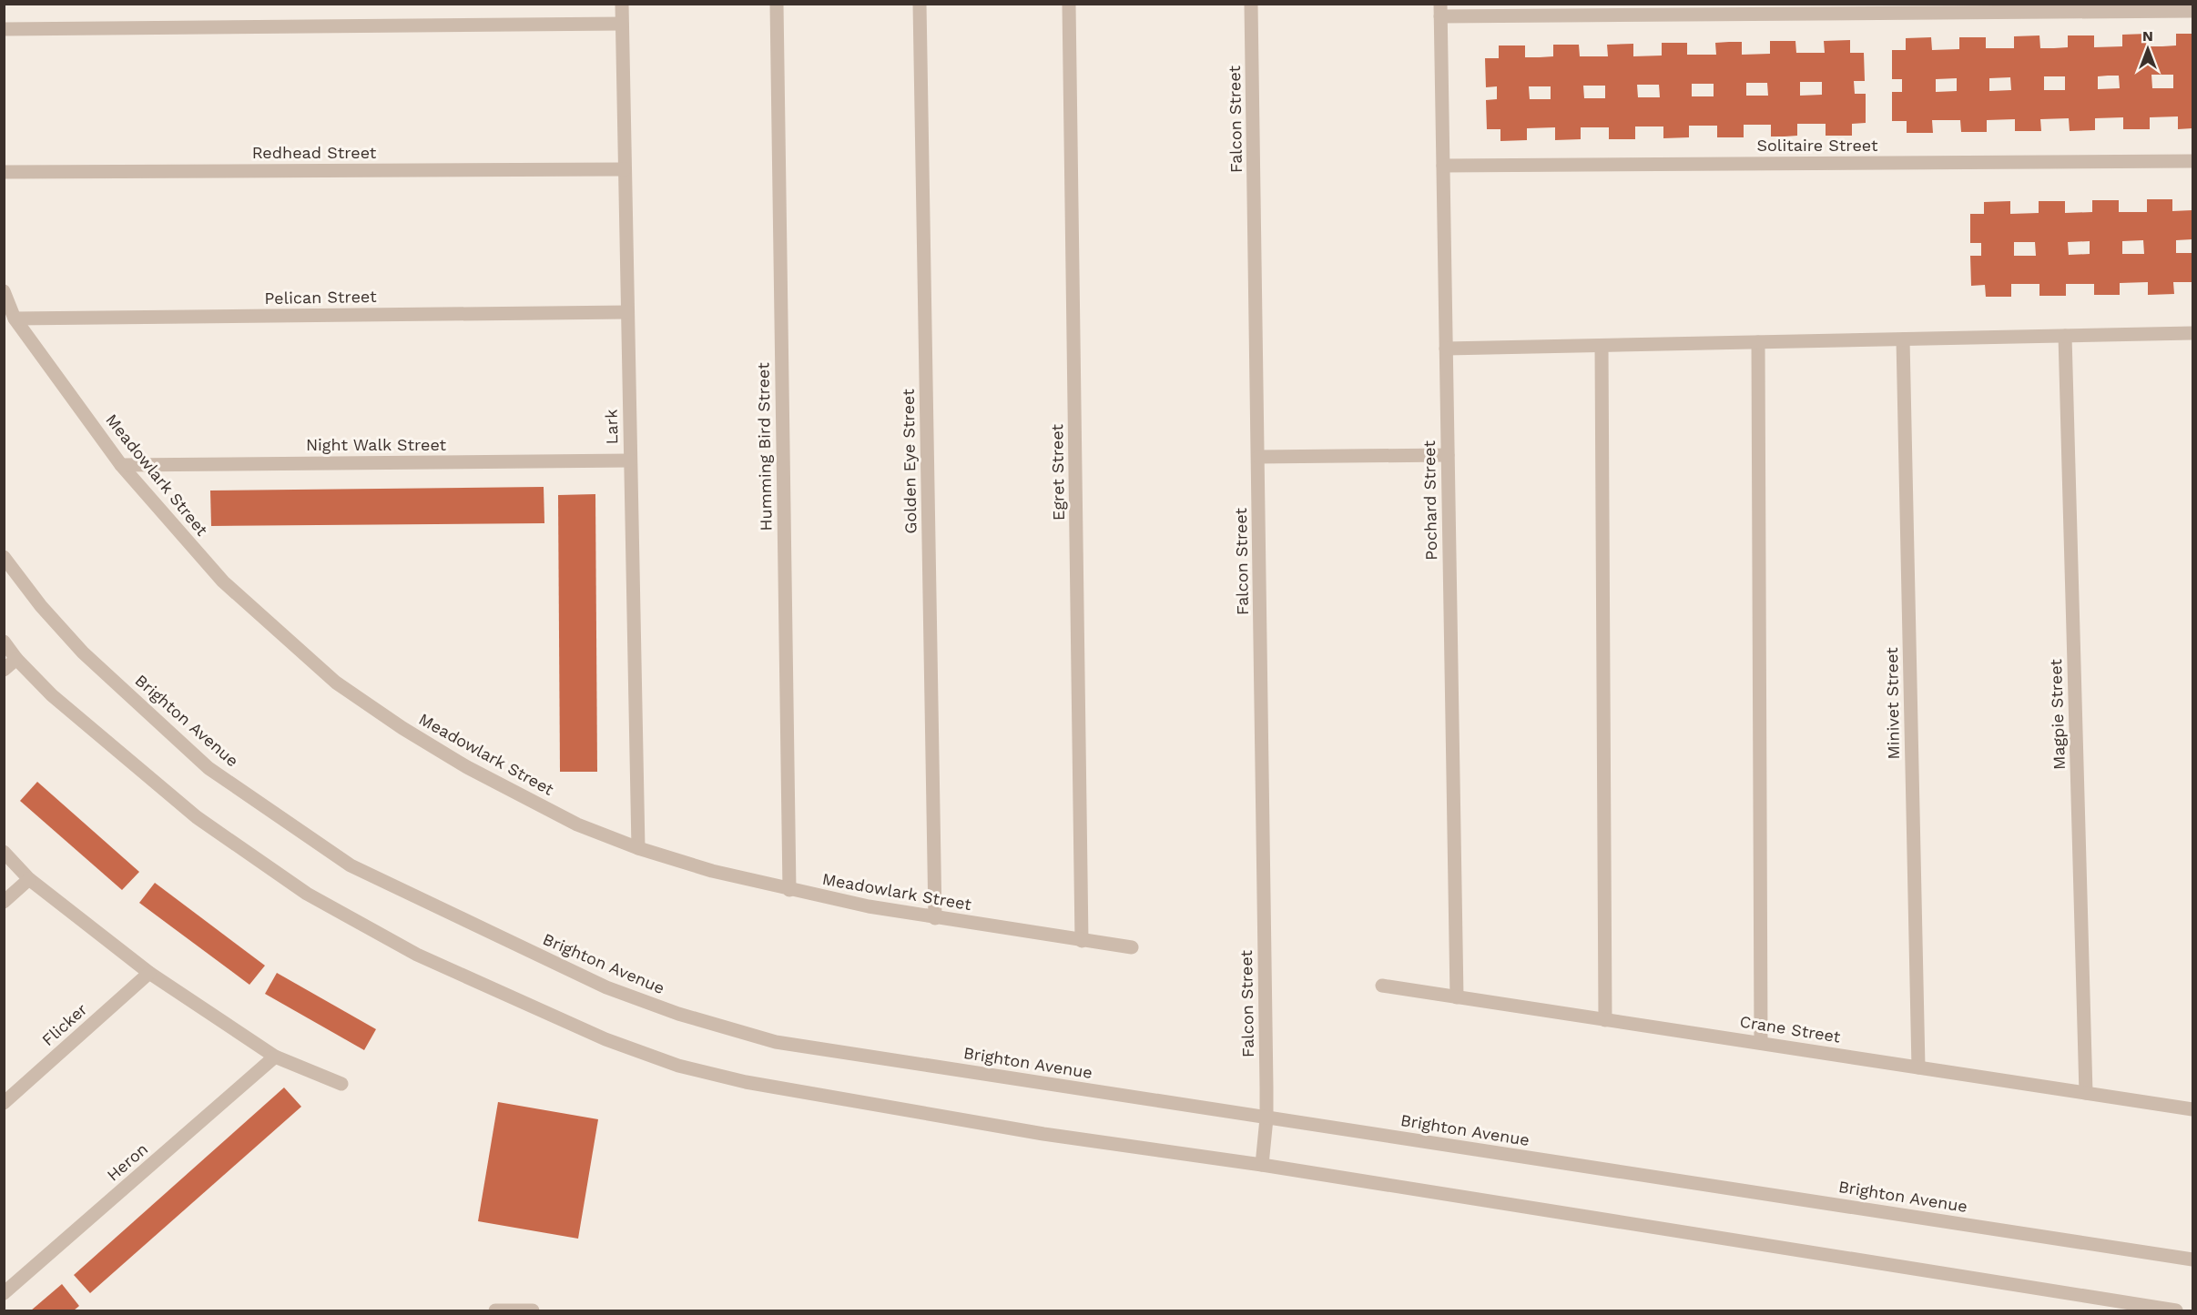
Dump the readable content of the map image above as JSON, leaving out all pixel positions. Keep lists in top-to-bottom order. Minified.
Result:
{"streets":{"street":["Falcon Street","Solitaire Street","Redhead Street","Pelican Street","Lark","Night Walk Street","Humming Bird Street","Golden Eye Street","Egret Street","Meadowlark Street","Pochard Street","Minivet Street","Magpie Street","Brighton Avenue","Flicker","Crane Street","Heron"]},"crossings":[["Falcon Street","Brighton Avenue"],["Solitaire Street","Pochard Street"],["Redhead Street","Lark"],["Pelican Street","Lark"],["Pelican Street","Meadowlark Street"],["Lark","Night Walk Street"],["Lark","Meadowlark Street"],["Night Walk Street","Meadowlark Street"],["Humming Bird Street","Meadowlark Street"],["Golden Eye Street","Meadowlark Street"],["Egret Street","Meadowlark Street"],["Pochard Street","Crane Street"],["Minivet Street","Crane Street"],["Magpie Street","Crane Street"]],"north":"top"}
